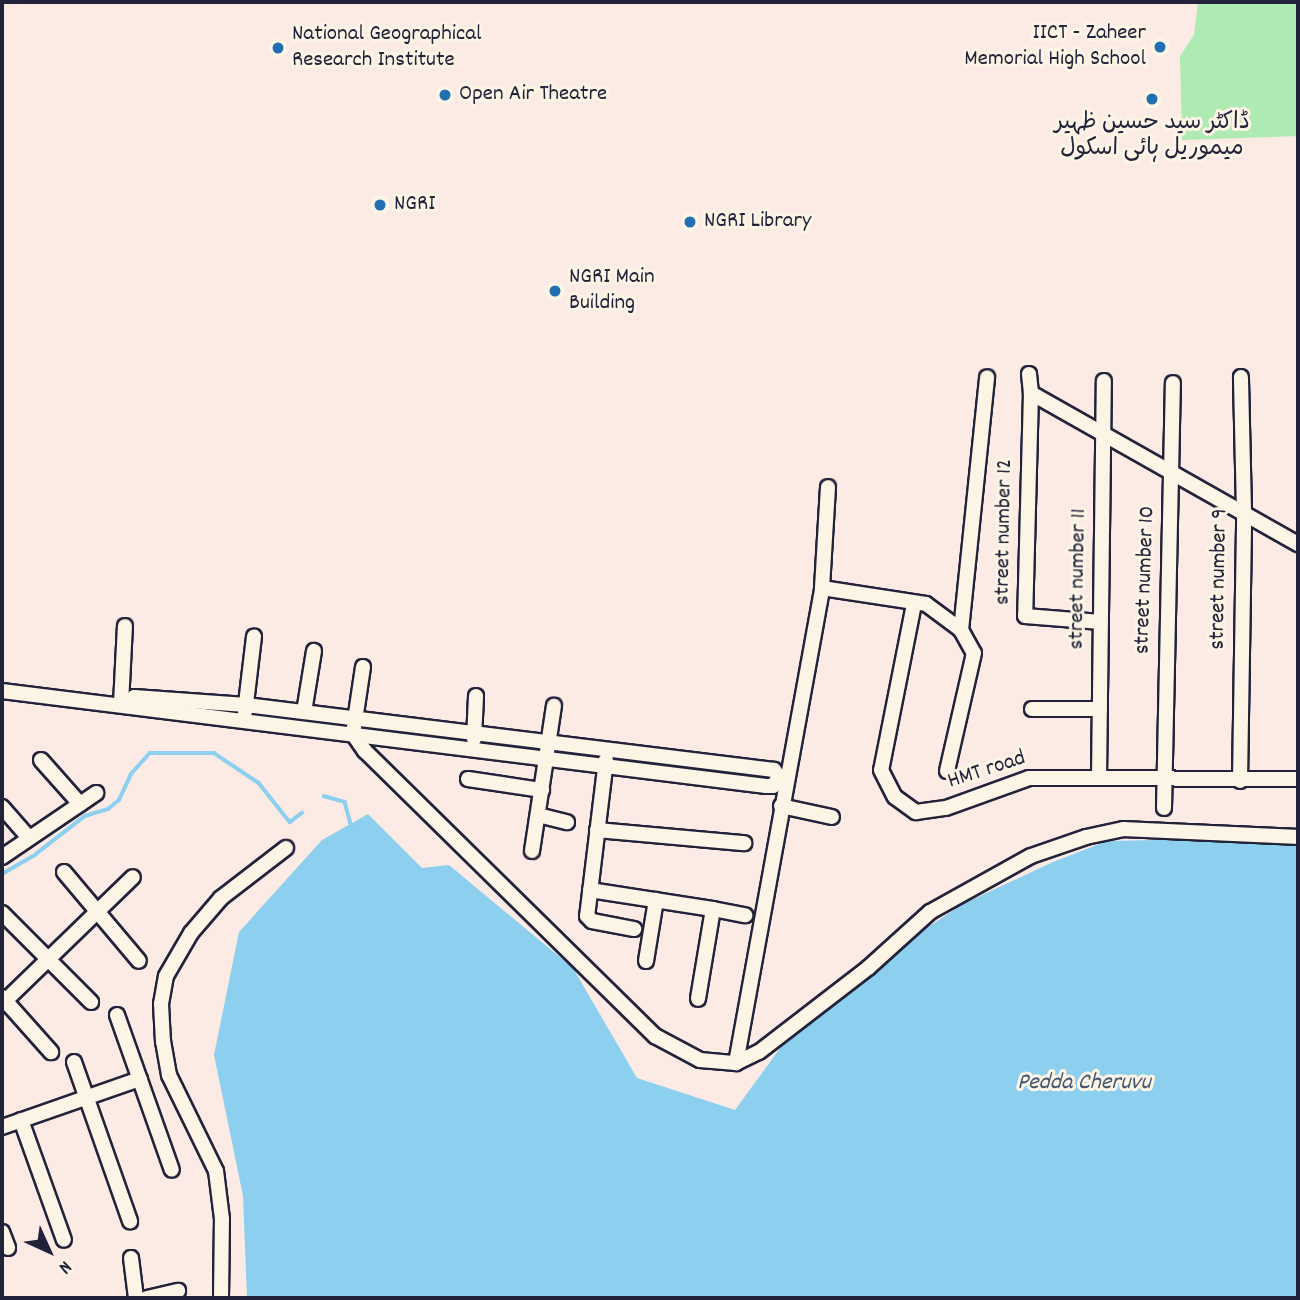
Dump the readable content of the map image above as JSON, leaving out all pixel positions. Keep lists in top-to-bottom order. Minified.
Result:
{"streets":{"street":["street number 12","street number 11","street number 9","street number 10","HMT road"]},"crossings":[["street number 12","street number 11"],["street number 11","HMT road"],["street number 9","HMT road"],["street number 10","HMT road"]],"water":["Pedda Cheruvu"],"places":["IICT - Zaheer Memorial High School","National Geographical Research Institute","Open Air Theatre","ڈاکٹر سید حسین ظہیر میموریل ہائی اسکول","NGRI","NGRI Library","NGRI Main Building"],"north":"bottom right"}
